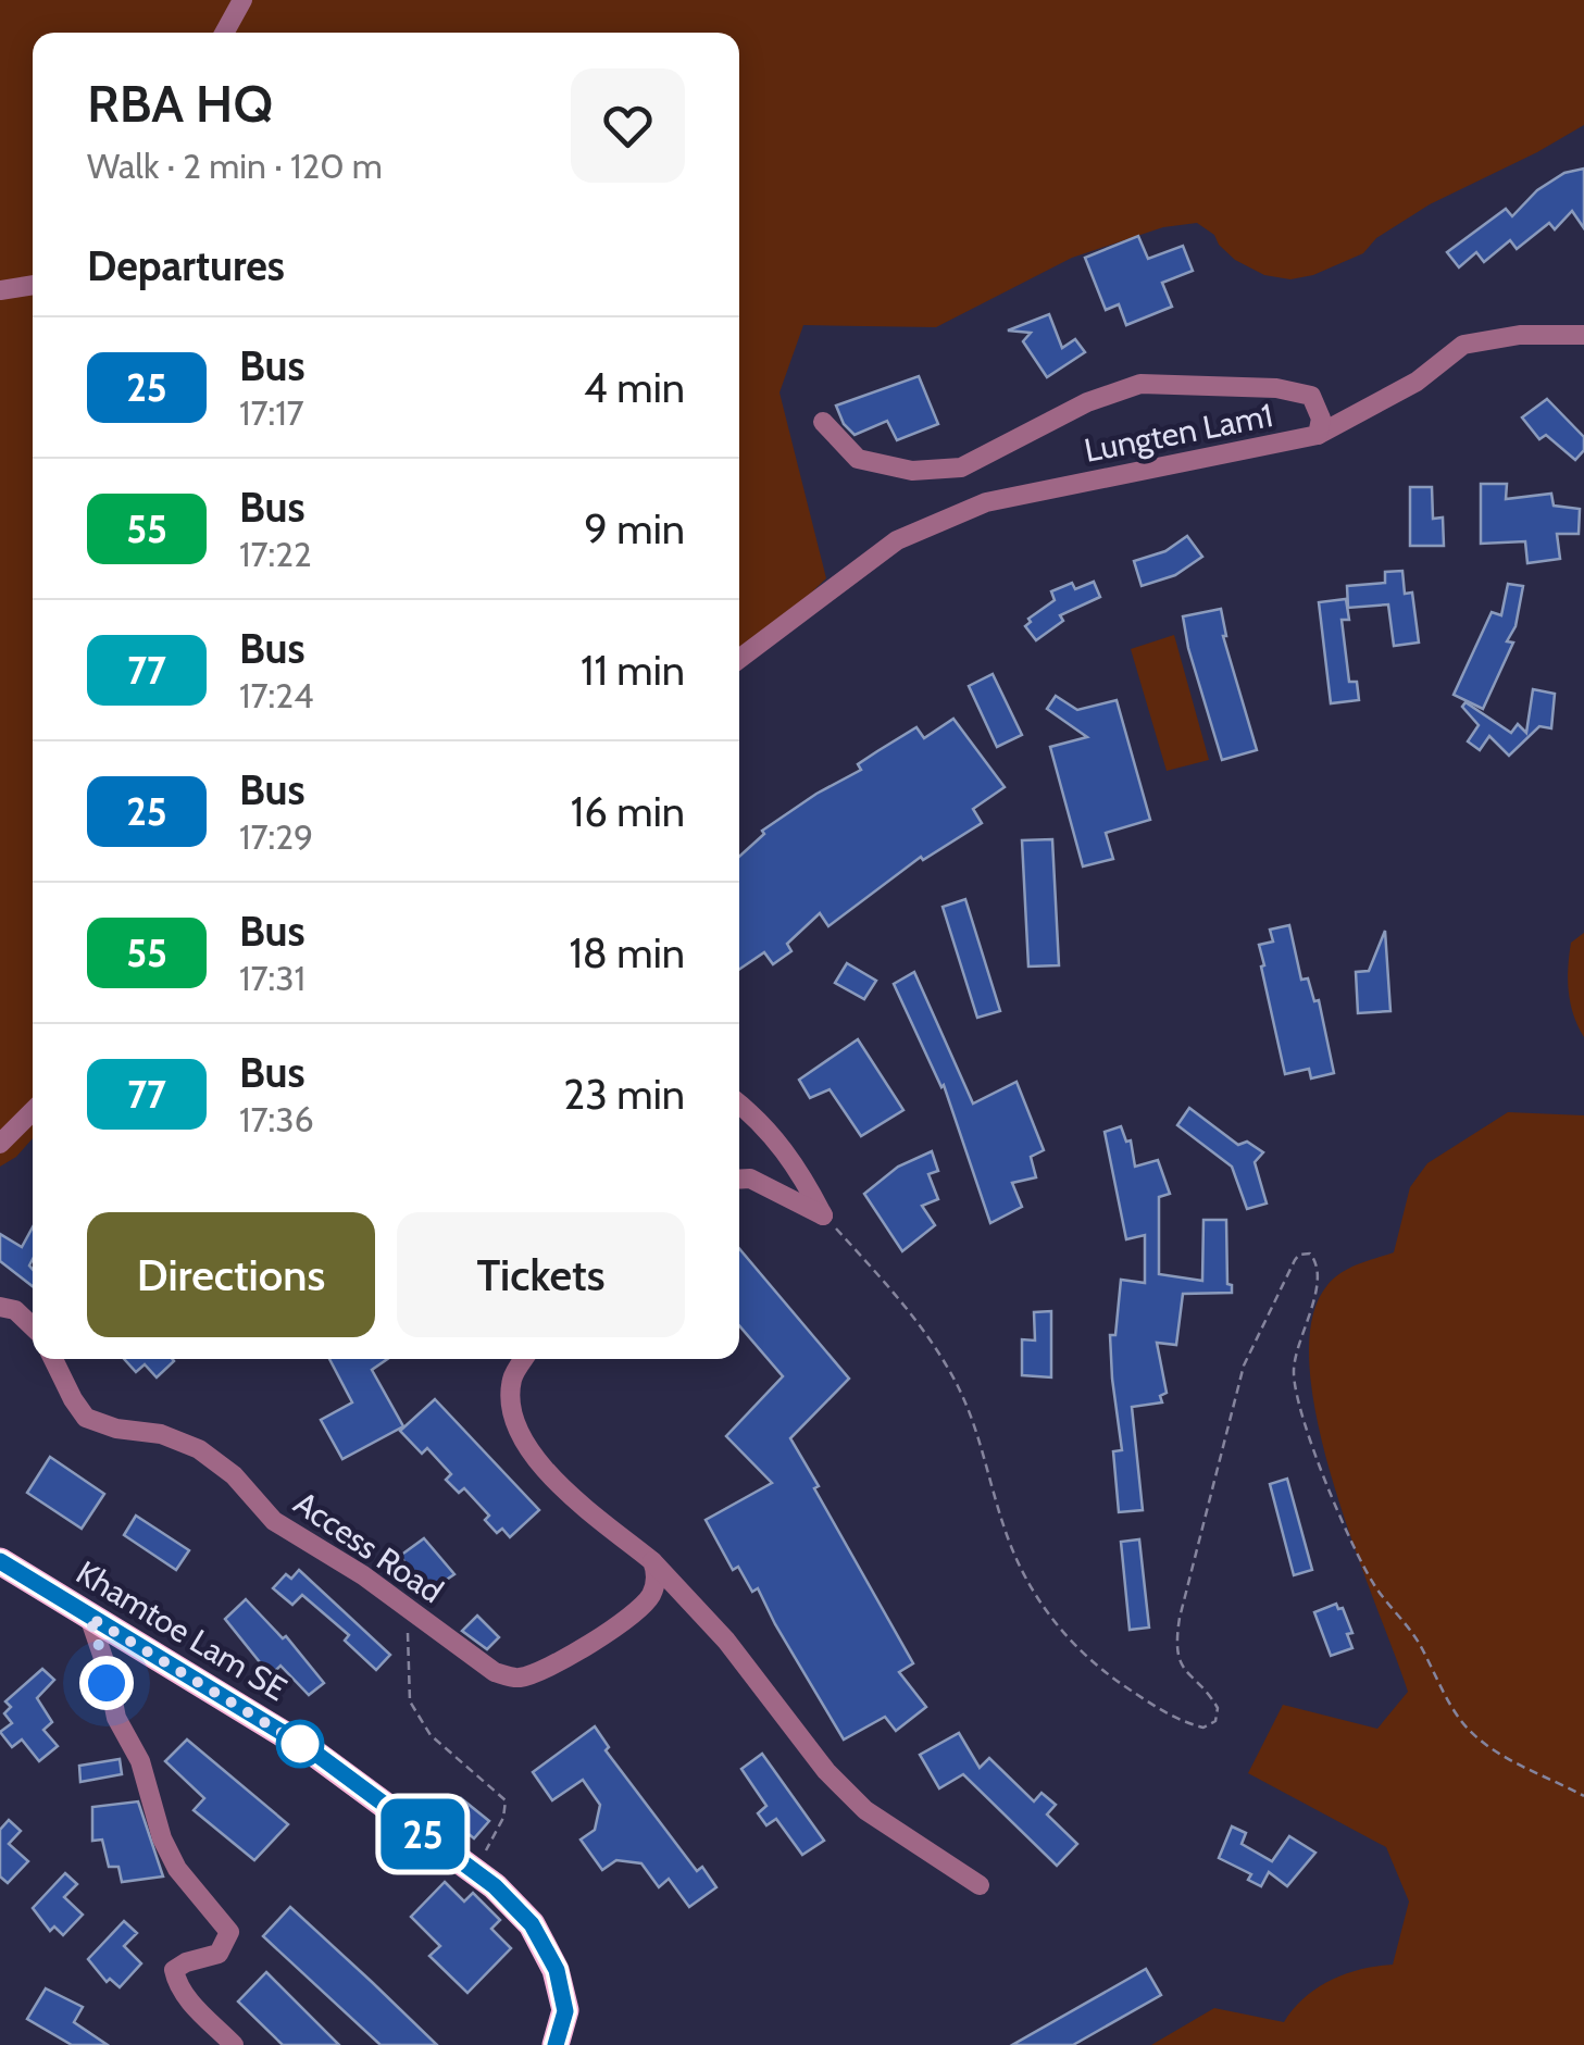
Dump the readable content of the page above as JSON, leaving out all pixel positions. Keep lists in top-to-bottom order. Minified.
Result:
{"streets":{"main road":["Khamtoe Lam SE"],"street":["Lungten Lam1","Access Road"]},"lines":["bus line 25"],"page":{"on_map":"25","heading":[["RBA HQ","Walk · 2 min · 120 m"],"Departures"],"list":[{"mark":"25","name":"Bus","note":"17:17","value":"4 min"},{"mark":"55","name":"Bus","note":"17:22","value":"9 min"},{"mark":"77","name":"Bus","note":"17:24","value":"11 min"},{"mark":"25","name":"Bus","note":"17:29","value":"16 min"},{"mark":"55","name":"Bus","note":"17:31","value":"18 min"},{"mark":"77","name":"Bus","note":"17:36","value":"23 min"}],"buttons":["Directions","Tickets"]}}
